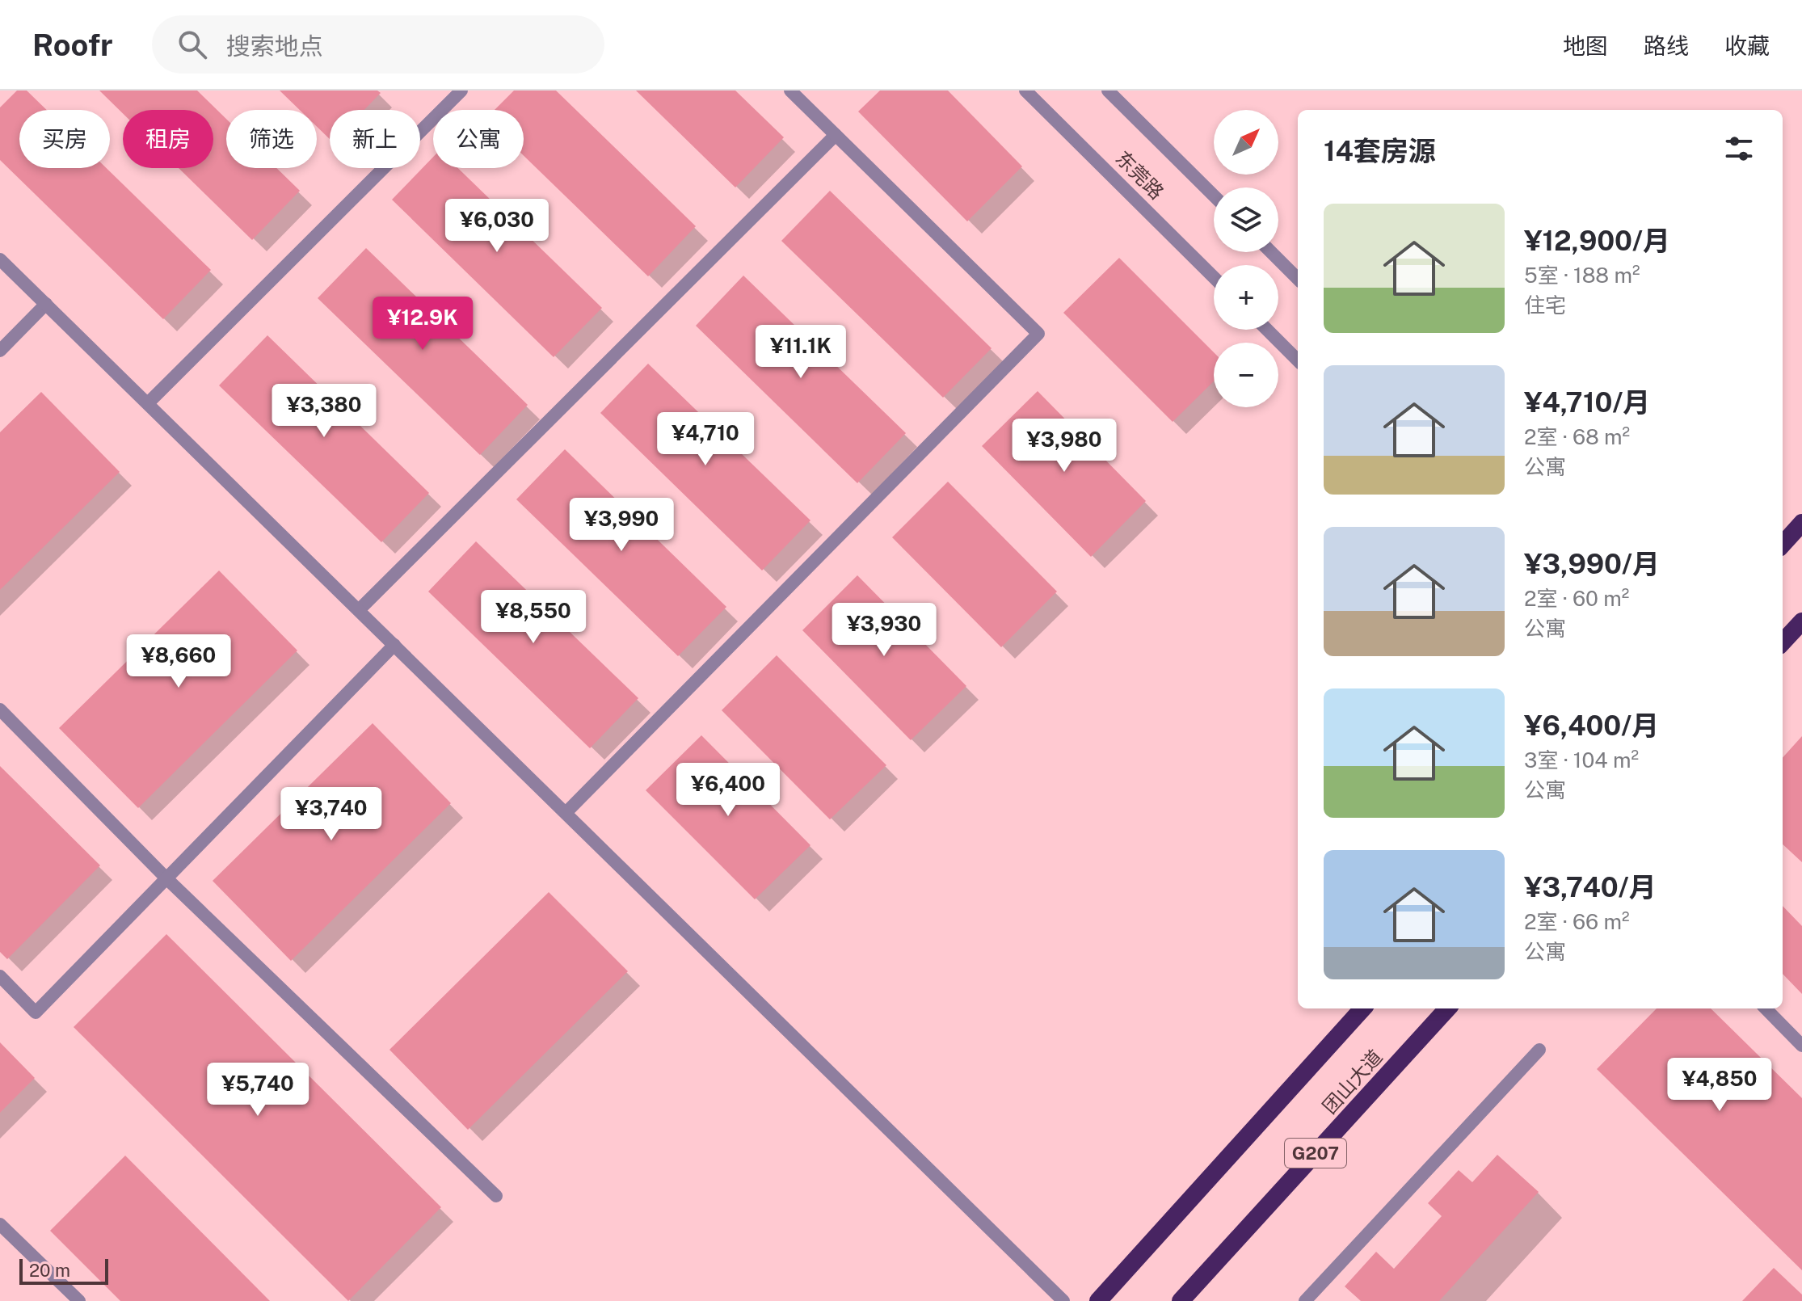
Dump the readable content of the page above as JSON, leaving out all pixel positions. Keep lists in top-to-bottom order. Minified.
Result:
{"streets":{"highway":["团山大道","G207"],"street":["东莞路"]},"scale_bar":"20 m","north":"top right","page":{"header":"Roofr","search":"搜索地点","nav":["地图","路线","收藏"],"map_buttons":["+","−"],"chip":["买房","租房","筛选","新上","公寓"],"heading":"14套房源","list":[{"name":"¥12,900/月","note":"5室 · 188 m² · 住宅"},{"name":"¥4,710/月","note":"2室 · 68 m² · 公寓"},{"name":"¥3,990/月","note":"2室 · 60 m² · 公寓"},{"name":"¥6,400/月","note":"3室 · 104 m² · 公寓"},{"name":"¥3,740/月","note":"2室 · 66 m² · 公寓"}],"price":["¥6,030","¥12.9K","¥11.1K","¥3,380","¥4,710","¥3,980","¥3,990","¥8,550","¥3,930","¥8,660","¥6,400","¥3,740","¥4,850","¥5,740"],"scale":"20 m"}}
